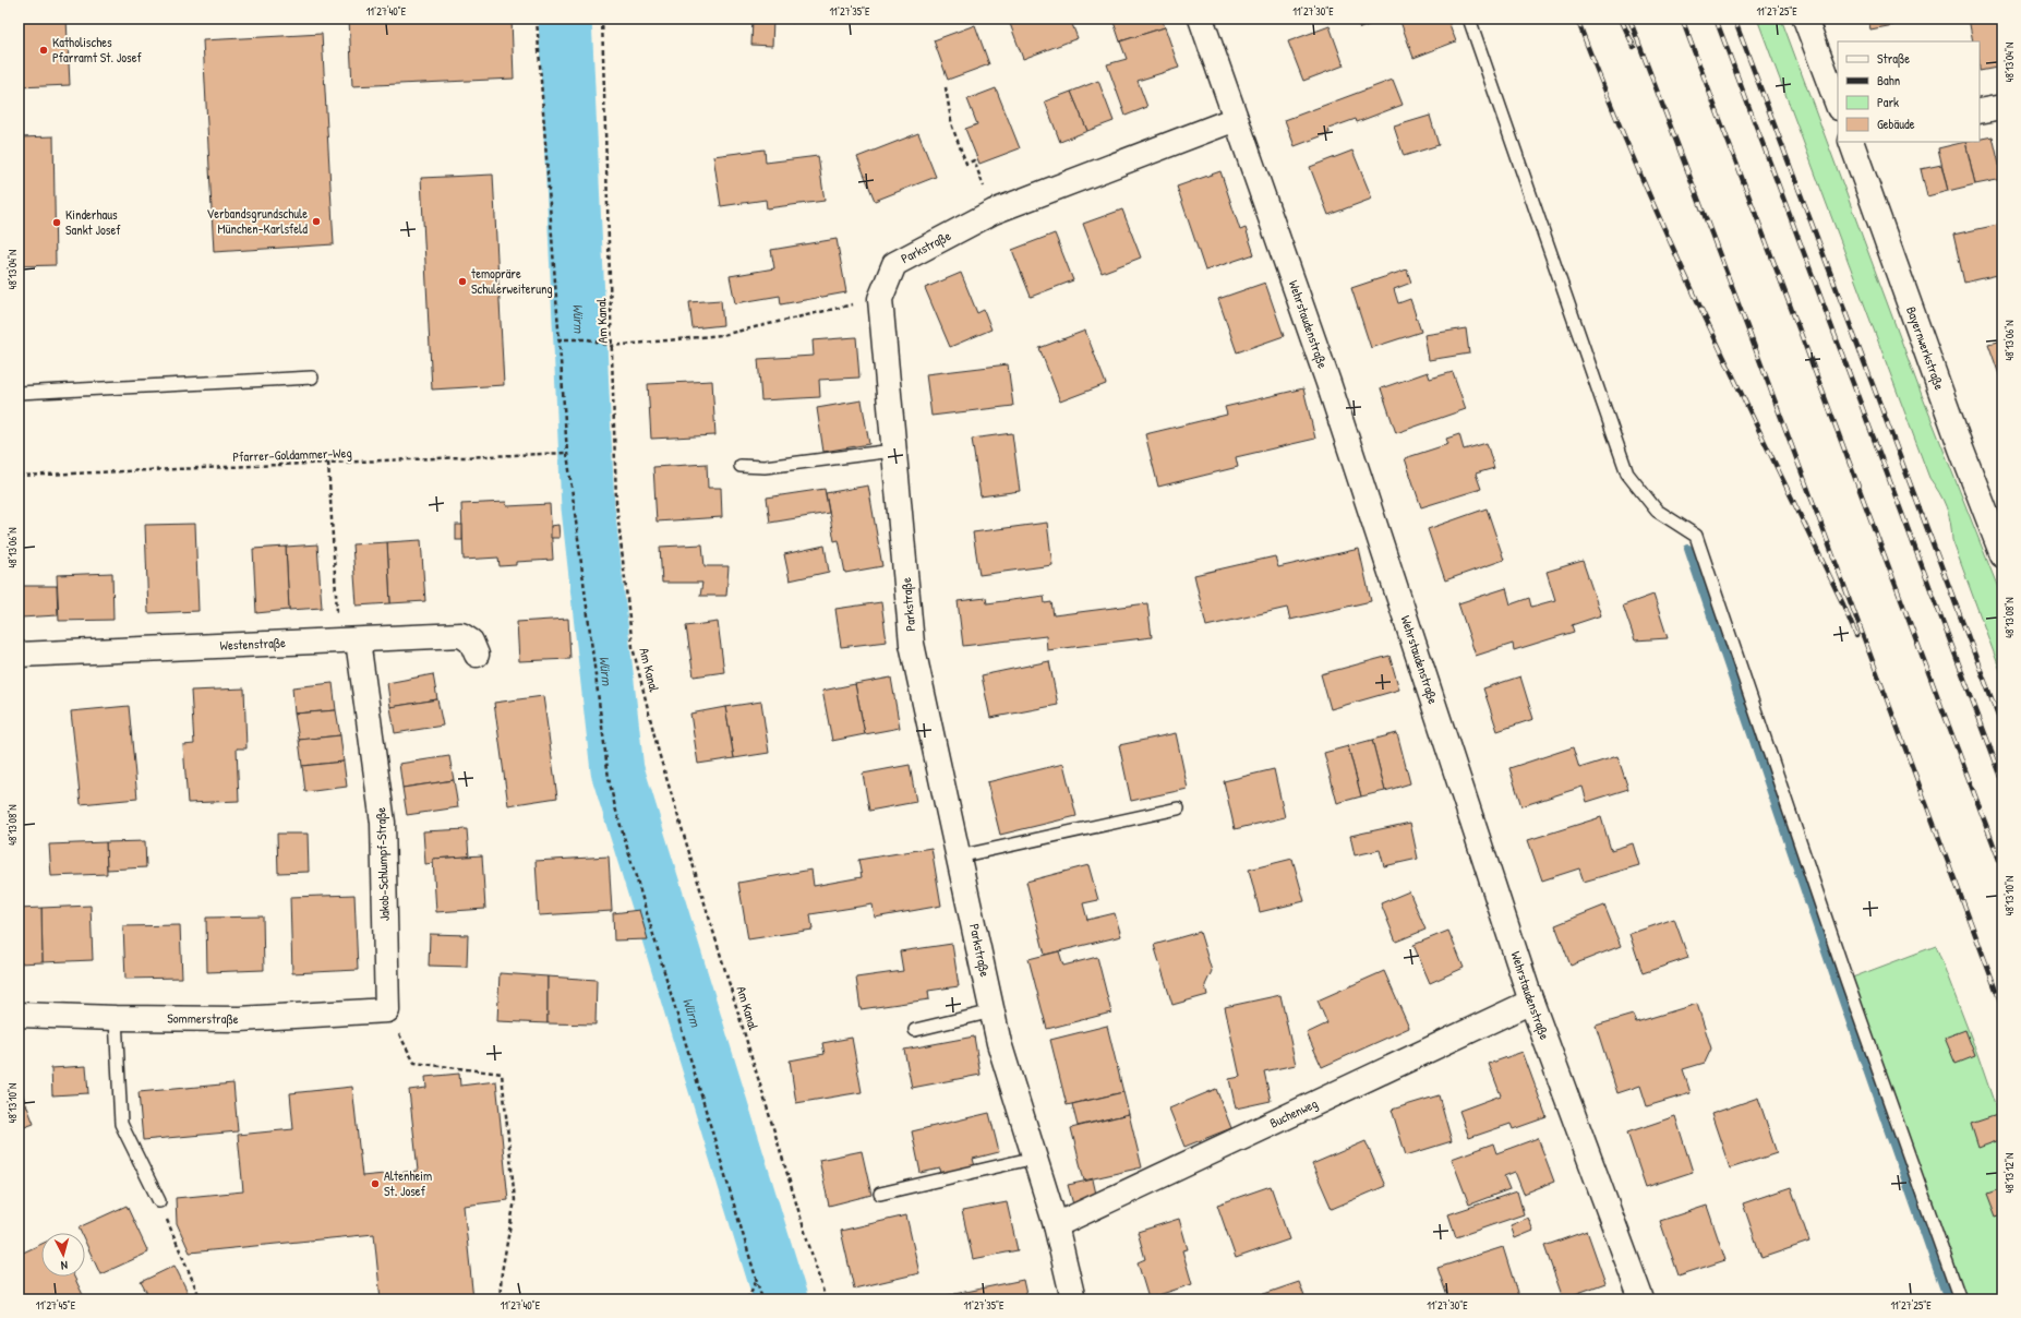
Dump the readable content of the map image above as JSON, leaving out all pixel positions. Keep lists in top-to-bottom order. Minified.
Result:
{"streets":{"street":["Parkstraße","Wehrstaudenstraße","Bayernwerkstraße","Westenstraße","Jakob-Schlumpf-Straße","Sommerstraße","Buchenweg"],"path":["Am Kanal","Pfarrer-Goldammer-Weg"]},"crossings":[["Parkstraße","Wehrstaudenstraße"],["Parkstraße","Buchenweg"],["Wehrstaudenstraße","Buchenweg"],["Westenstraße","Jakob-Schlumpf-Straße"],["Jakob-Schlumpf-Straße","Sommerstraße"]],"water":["Würm"],"places":["Katholisches Pfarramt St. Josef","Verbandsgrundschule München-Karlsfeld","Kinderhaus Sankt Josef","temopräre Schulerweiterung","Altenheim St. Josef"],"legend":["Straße","Bahn","Park","Gebäude"],"north":"bottom","coordinates":["11°27'40\"E","11°27'35\"E","11°27'30\"E","11°27'25\"E","48°13'04\"N","48°13'06\"N","48°13'08\"N","48°13'10\"N","48°13'12\"N","11°27'45\"E"]}
